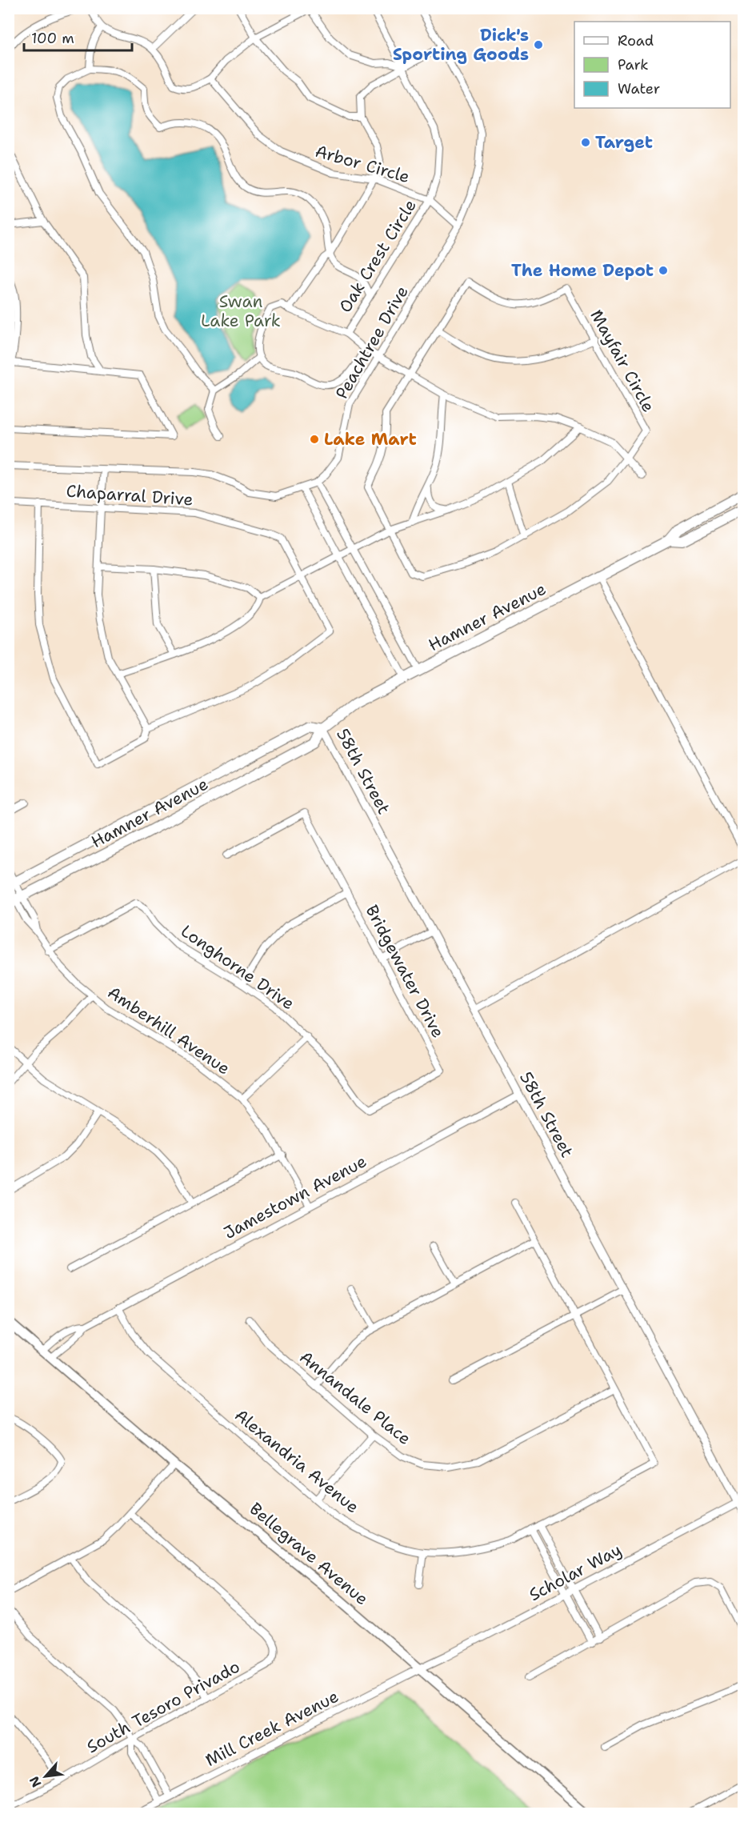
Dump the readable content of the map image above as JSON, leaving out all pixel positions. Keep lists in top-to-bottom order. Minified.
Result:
{"streets":{"main road":["Hamner Avenue","Bellegrave Avenue"],"street":["Arbor Circle","Oak Crest Circle","Peachtree Drive","Mayfair Circle","Chaparral Drive","58th Street","Longhorne Drive","Bridgewater Drive","Amberhill Avenue","Jamestown Avenue","Annandale Place","Alexandria Avenue","Scholar Way","South Tesoro Privado","Mill Creek Avenue"]},"crossings":[["Arbor Circle","Oak Crest Circle"],["Arbor Circle","Peachtree Drive"],["Hamner Avenue","58th Street"],["Hamner Avenue","Amberhill Avenue"],["58th Street","Jamestown Avenue"],["58th Street","Scholar Way"],["Longhorne Drive","Bridgewater Drive"],["Longhorne Drive","Amberhill Avenue"],["Amberhill Avenue","Jamestown Avenue"],["Jamestown Avenue","Alexandria Avenue"],["Jamestown Avenue","Bellegrave Avenue"],["Annandale Place","Alexandria Avenue"],["Bellegrave Avenue","Scholar Way"],["Bellegrave Avenue","Mill Creek Avenue"],["Scholar Way","Mill Creek Avenue"]],"parks":["Swan Lake Park"],"places":["Dick's Sporting Goods","Target","The Home Depot","Lake Mart"],"legend":["Road","Park","Water"],"scale_bar":"100 m","north":"bottom left"}
